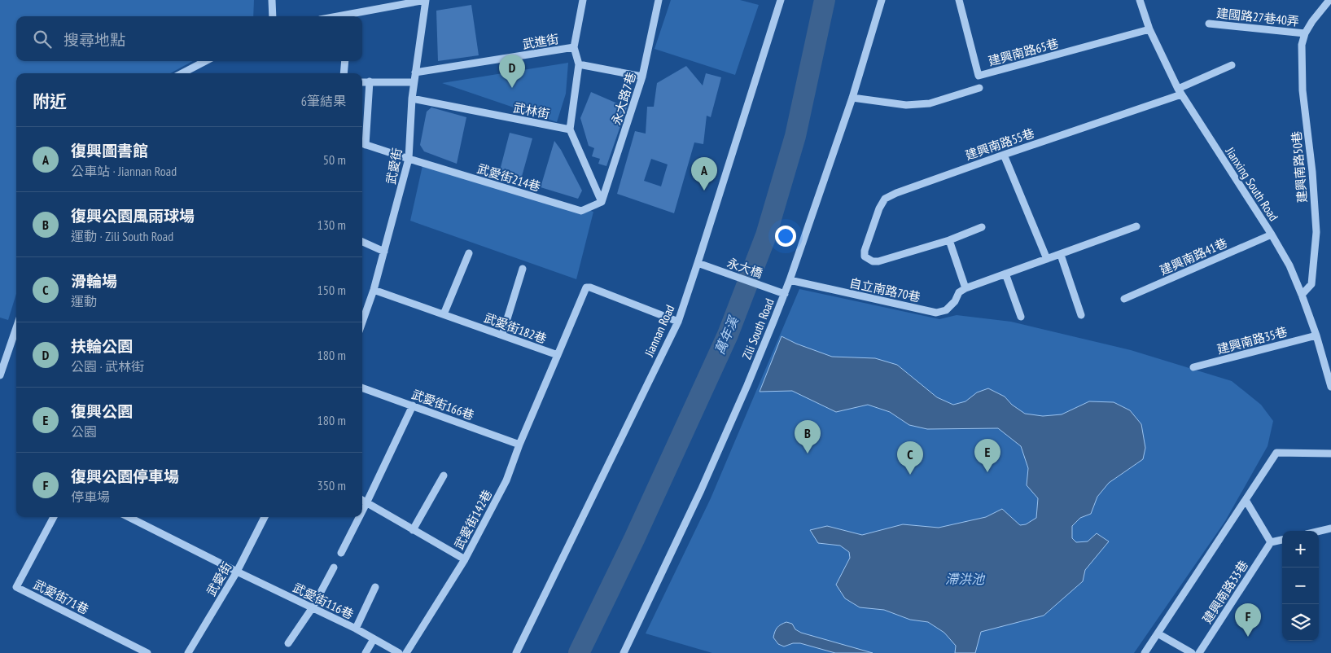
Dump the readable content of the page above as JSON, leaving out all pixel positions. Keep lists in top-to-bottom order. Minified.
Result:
{"streets":{"street":["建國路27巷40弄","武進街","建興南路65巷","永大路7巷","武林街","建興南路55巷","武愛街","建興南路50巷","武愛街214巷","Jianxing South Road","建興南路41巷","永大橋","自立南路70巷","武愛街182巷","Zili South Road","Jiannan Road","建興南路35巷","武愛街166巷","武愛街142巷","建興南路33巷","武愛街71巷","武愛街116巷"]},"crossings":[["建國路27巷40弄","建興南路50巷"],["武進街","武愛街"],["建興南路65巷","Jianxing South Road"],["永大路7巷","武愛街214巷"],["武林街","武愛街"],["建興南路55巷","Jianxing South Road"],["建興南路55巷","自立南路70巷"],["武愛街","武愛街214巷"],["武愛街","武愛街182巷"],["武愛街","武愛街116巷"],["建興南路50巷","Jianxing South Road"],["Jianxing South Road","建興南路41巷"],["Jianxing South Road","建興南路35巷"],["永大橋","Zili South Road"],["永大橋","Jiannan Road"],["自立南路70巷","Zili South Road"],["武愛街182巷","武愛街166巷"],["武愛街182巷","武愛街142巷"],["武愛街166巷","武愛街142巷"]],"water":["萬年溪","滯洪池"],"page":{"search":"搜尋地點","pins":["D","A","B","E","C","F"],"heading":["附近","6筆結果"],"list":[{"mark":"A","name":"復興圖書館","note":"公車站 · Jiannan Road","value":"50 m"},{"mark":"B","name":"復興公園風雨球場","note":"運動 · Zili South Road","value":"130 m"},{"mark":"C","name":"滑輪場","note":"運動","value":"150 m"},{"mark":"D","name":"扶輪公園","note":"公園 · 武林街","value":"180 m"},{"mark":"E","name":"復興公園","note":"公園","value":"180 m"},{"mark":"F","name":"復興公園停車場","note":"停車場","value":"350 m"}],"map_buttons":["+","−"]}}
